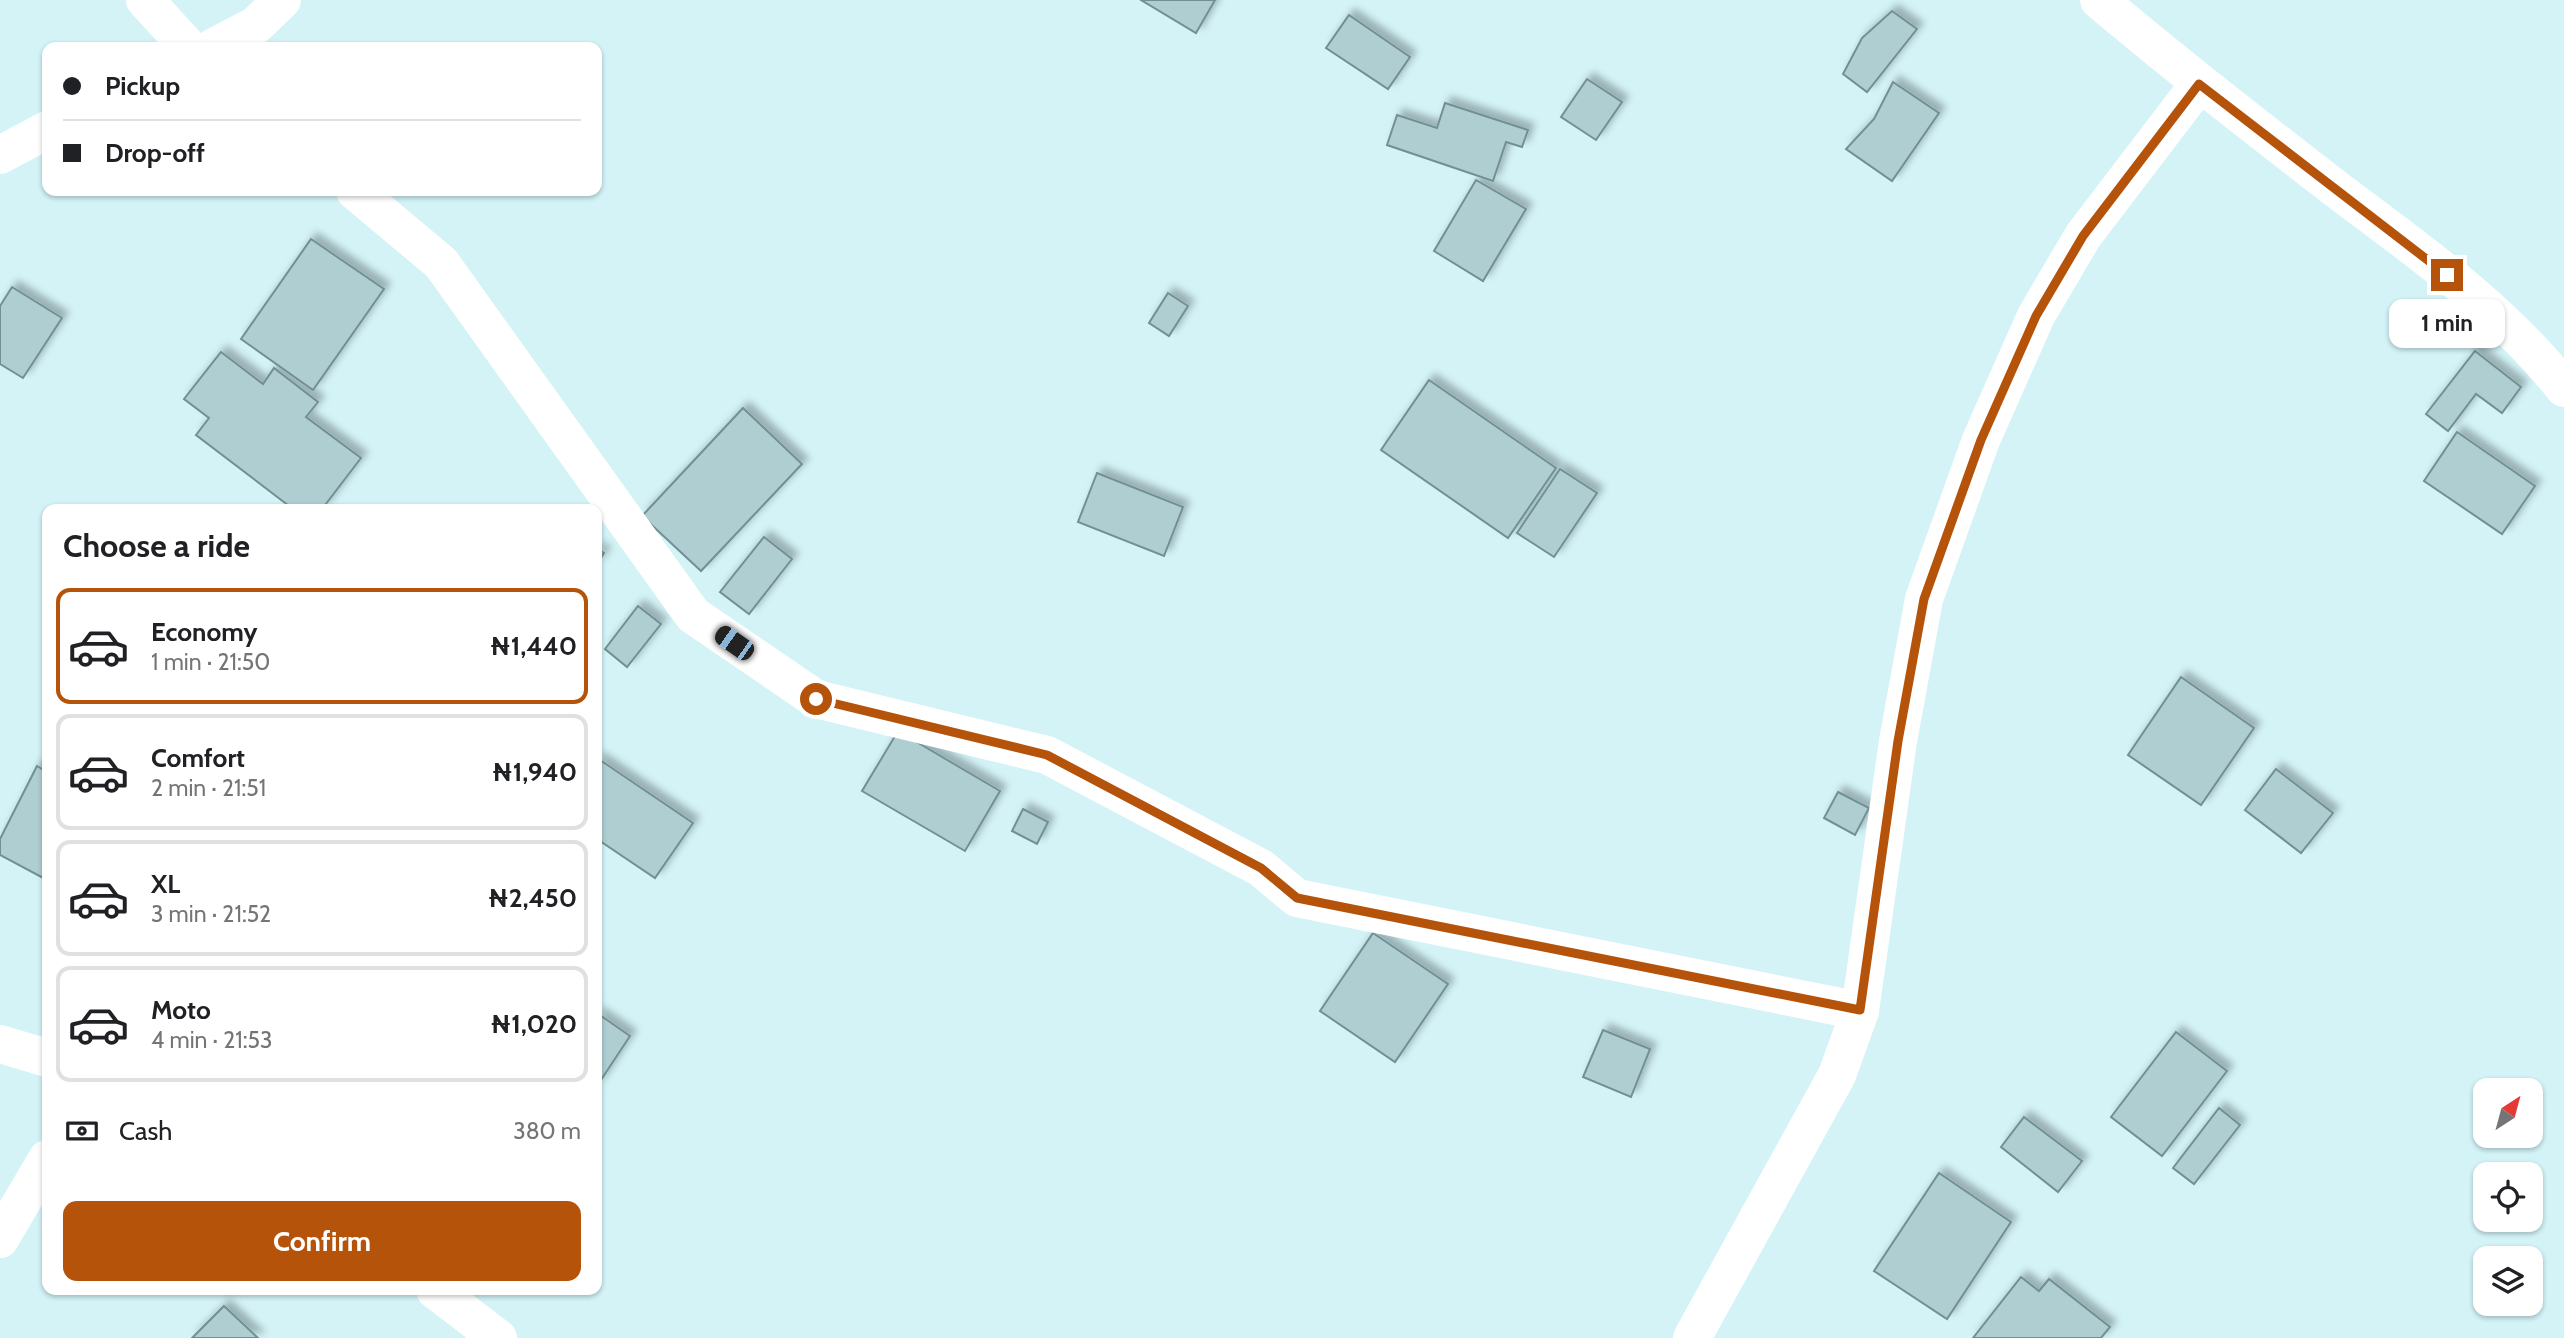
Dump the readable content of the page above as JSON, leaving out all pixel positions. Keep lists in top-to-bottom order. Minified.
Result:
{"north":"top right","page":{"banner":["Pickup","Drop-off"],"bubble":"1 min","heading":"Choose a ride","list":[{"name":"Economy","note":"1 min · 21:50","value":"₦1,440"},{"name":"Comfort","note":"2 min · 21:51","value":"₦1,940"},{"name":"XL","note":"3 min · 21:52","value":"₦2,450"},{"name":"Moto","note":"4 min · 21:53","value":"₦1,020"}],"pay":["Cash","380 m"],"buttons":"Confirm"}}
